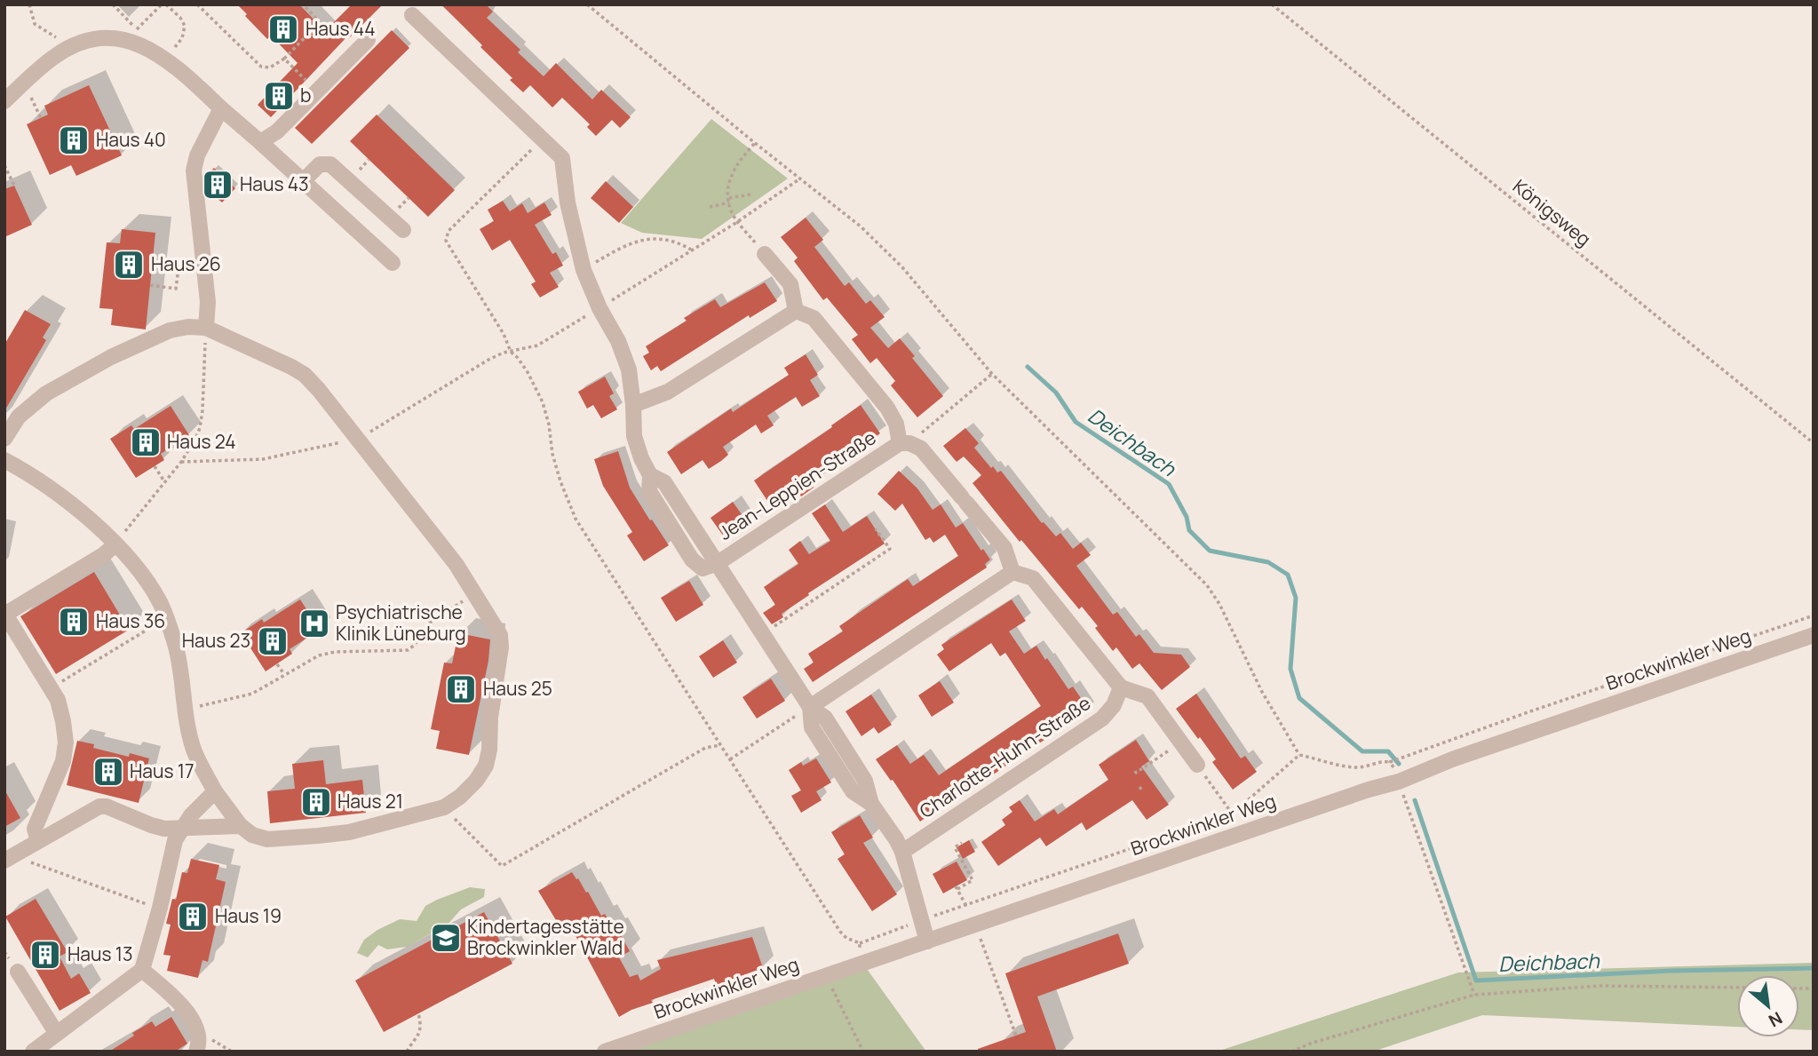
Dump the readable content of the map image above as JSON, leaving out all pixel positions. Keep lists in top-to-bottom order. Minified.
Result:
{"streets":{"street":["Jean-Leppien-Straße","Brockwinkler Weg","Charlotte-Huhn-Straße"],"path":["Königsweg"]},"water":["Deichbach"],"places":{"building":["Haus 44","b","Haus 40","Haus 43","Haus 26","Haus 24","Haus 36","Haus 23","Haus 25","Haus 17","Haus 21","Haus 19","Haus 13"],"hospital":["Psychiatrische Klinik Lüneburg"],"school or university":["Kindertagesstätte Brockwinkler Wald"]},"north":"bottom right"}
